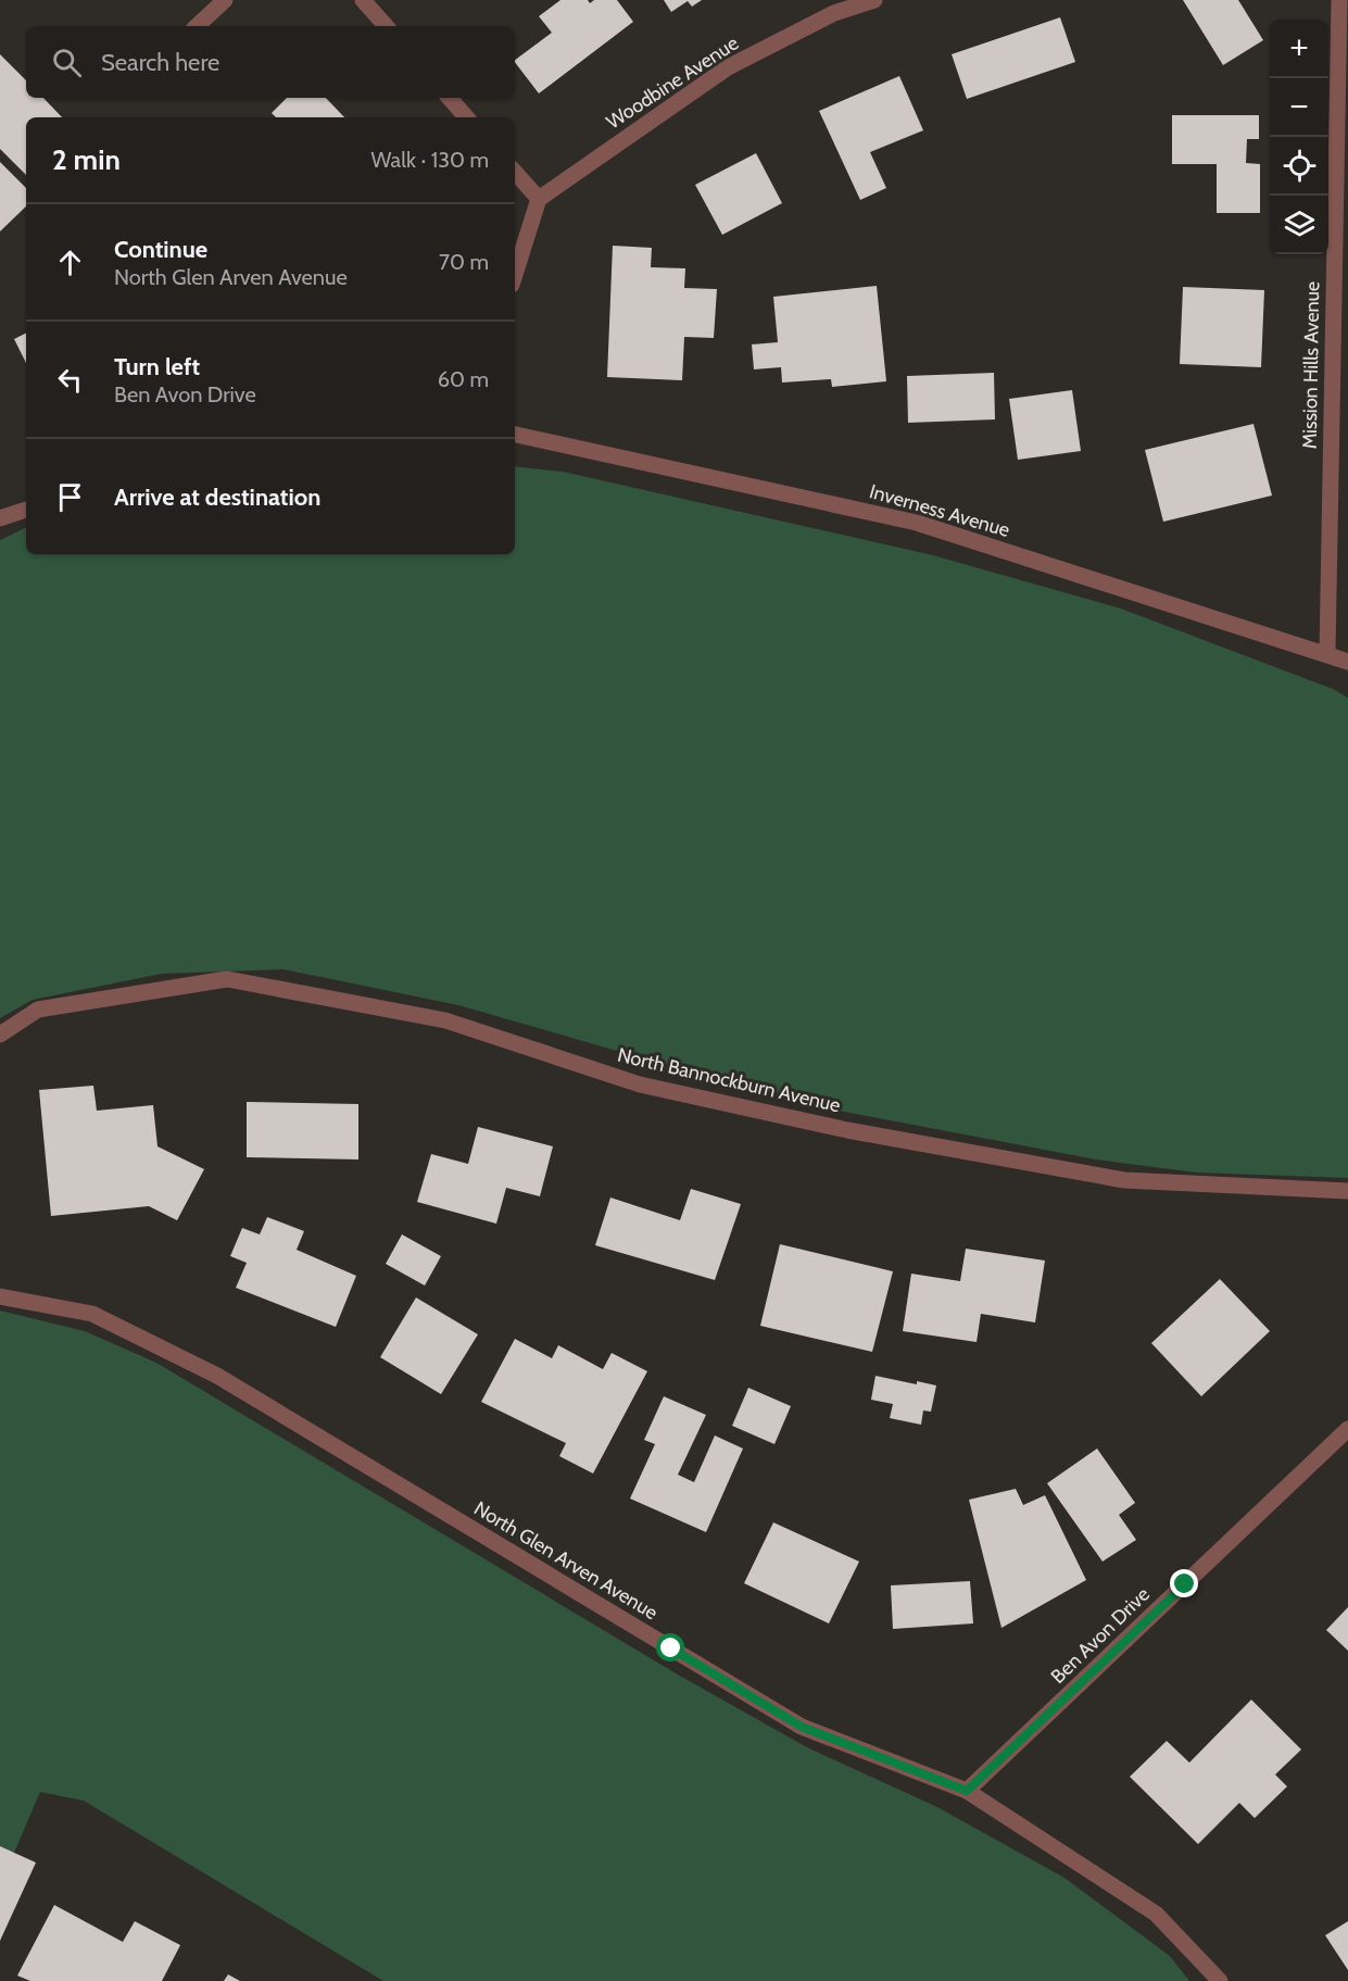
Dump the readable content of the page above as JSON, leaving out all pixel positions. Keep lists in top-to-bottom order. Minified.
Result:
{"streets":{"street":["Woodbine Avenue","Mission Hills Avenue","Inverness Avenue","North Bannockburn Avenue","North Glen Arven Avenue","Ben Avon Drive"]},"crossings":[["Mission Hills Avenue","Inverness Avenue"],["North Glen Arven Avenue","Ben Avon Drive"]],"page":{"map_buttons":["+","−"],"search":"Search here","heading":["2 min","Walk · 130 m"],"list":[["Continue","North Glen Arven Avenue","70 m"],["Turn left","Ben Avon Drive","60 m"],"Arrive at destination"]}}
